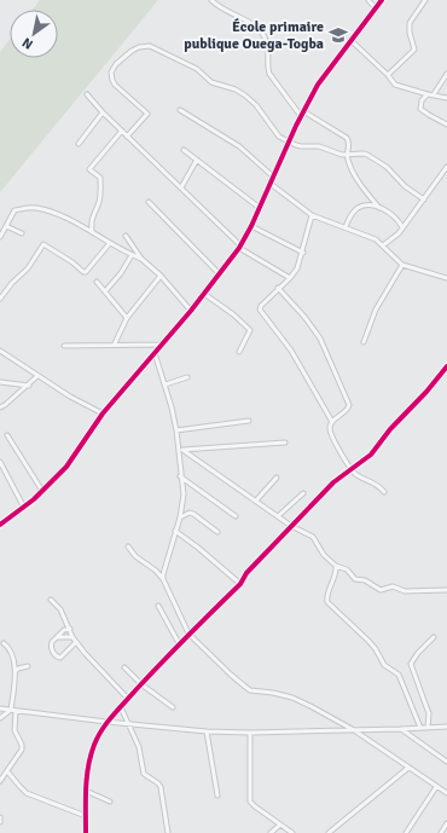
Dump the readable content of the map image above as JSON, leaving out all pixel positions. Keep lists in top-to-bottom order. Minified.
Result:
{"places":{"school or university":["École primaire publique Ouega-Togba"]},"north":"bottom left"}
